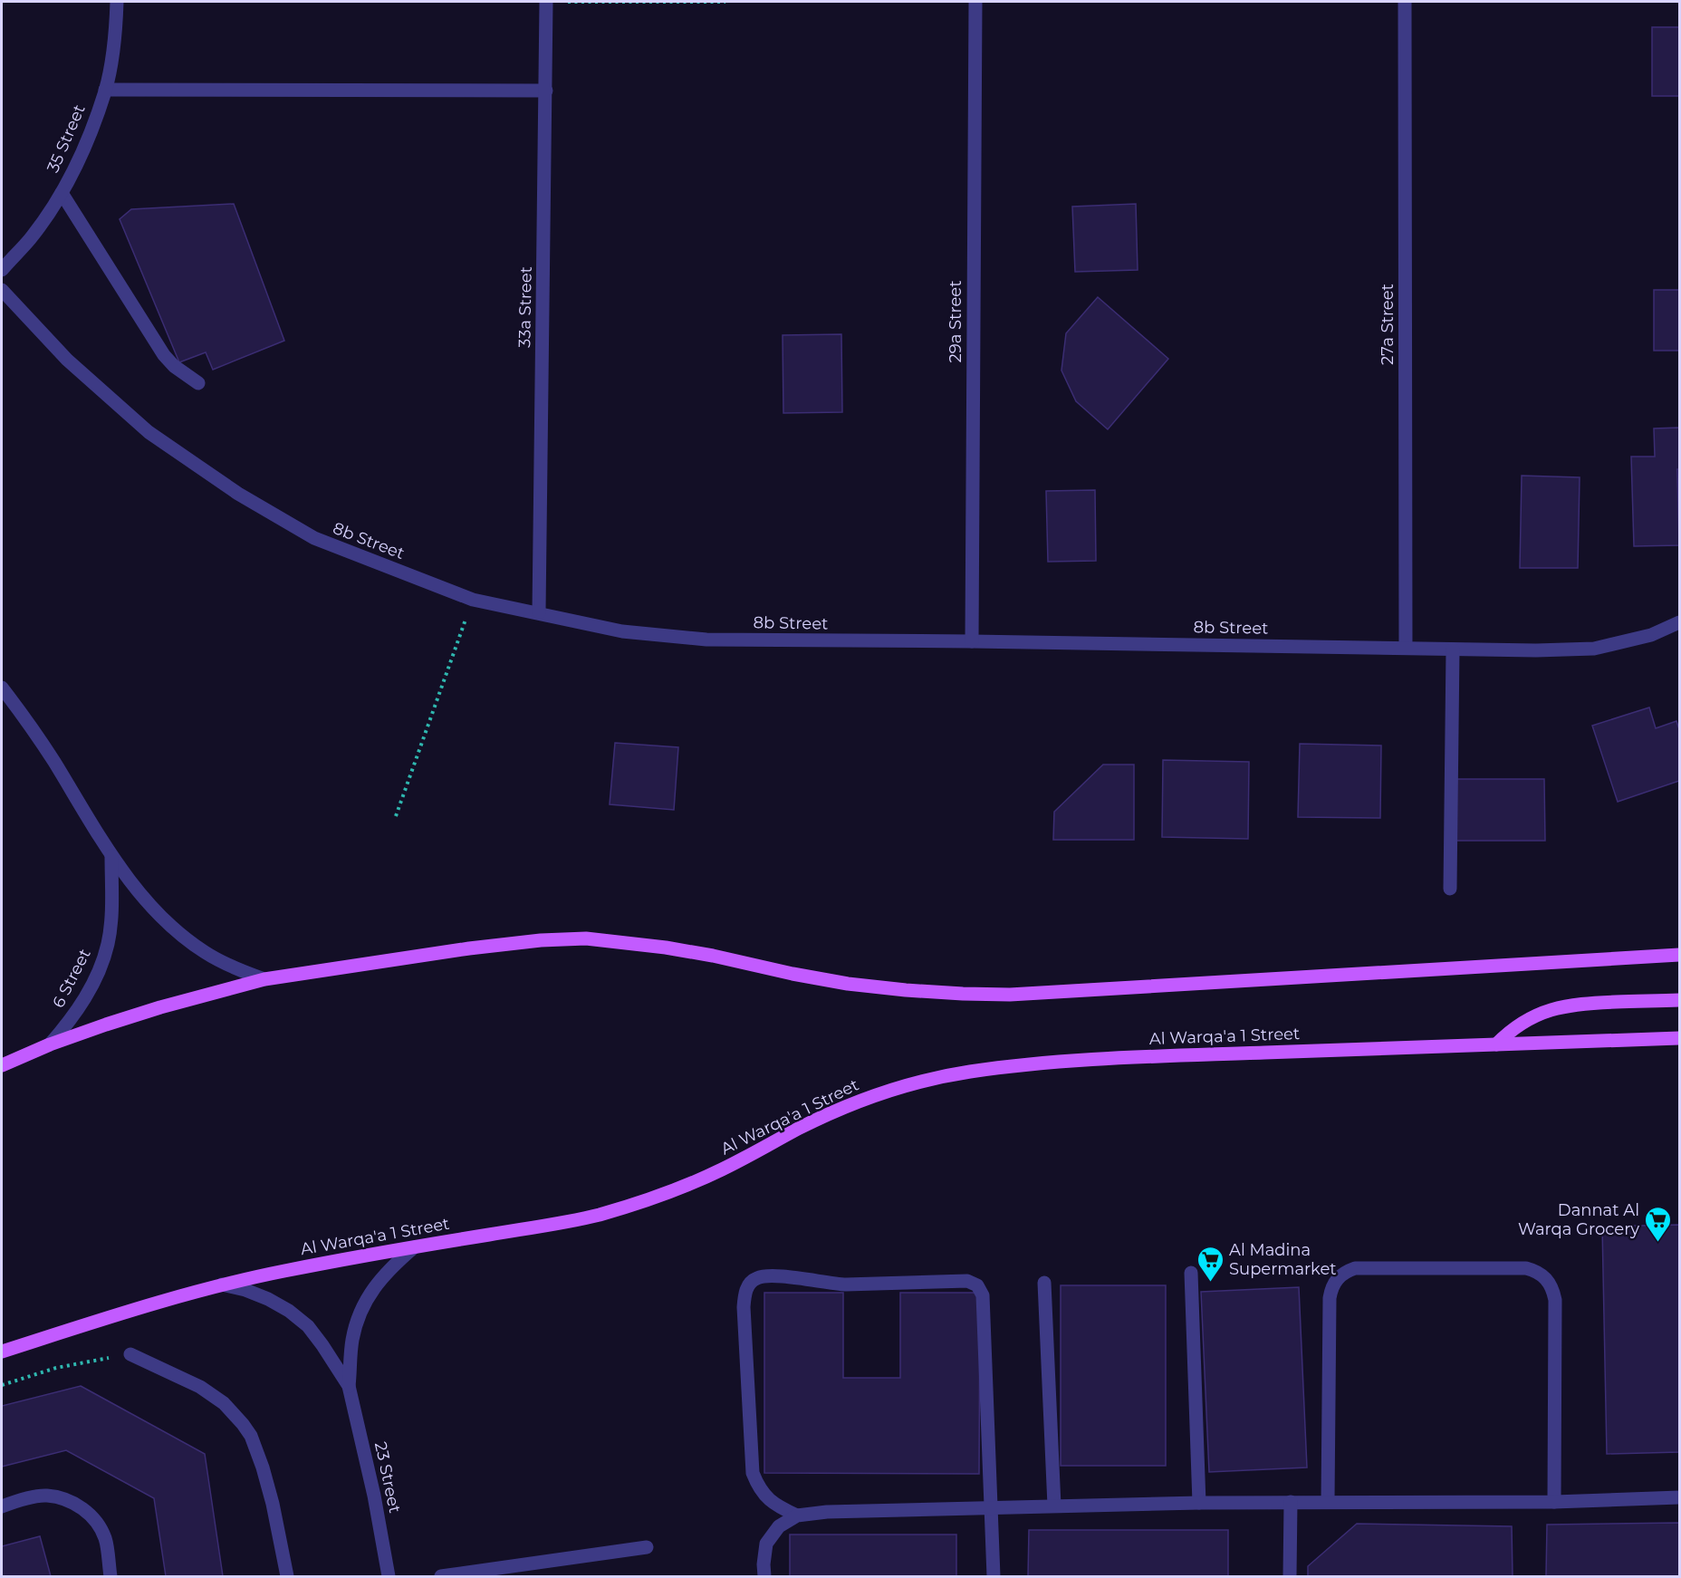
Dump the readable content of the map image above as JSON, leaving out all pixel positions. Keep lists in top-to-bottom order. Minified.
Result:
{"streets":{"main road":["Al Warqa'a 1 Street"],"street":["35 Street","33a Street","29a Street","27a Street","8b Street","6 Street","23 Street"]},"crossings":[["33a Street","8b Street"],["29a Street","8b Street"],["27a Street","8b Street"],["Al Warqa'a 1 Street","23 Street"]],"places":{"supermarket":["Dannat Al Warqa Grocery","Al Madina Supermarket"]}}
